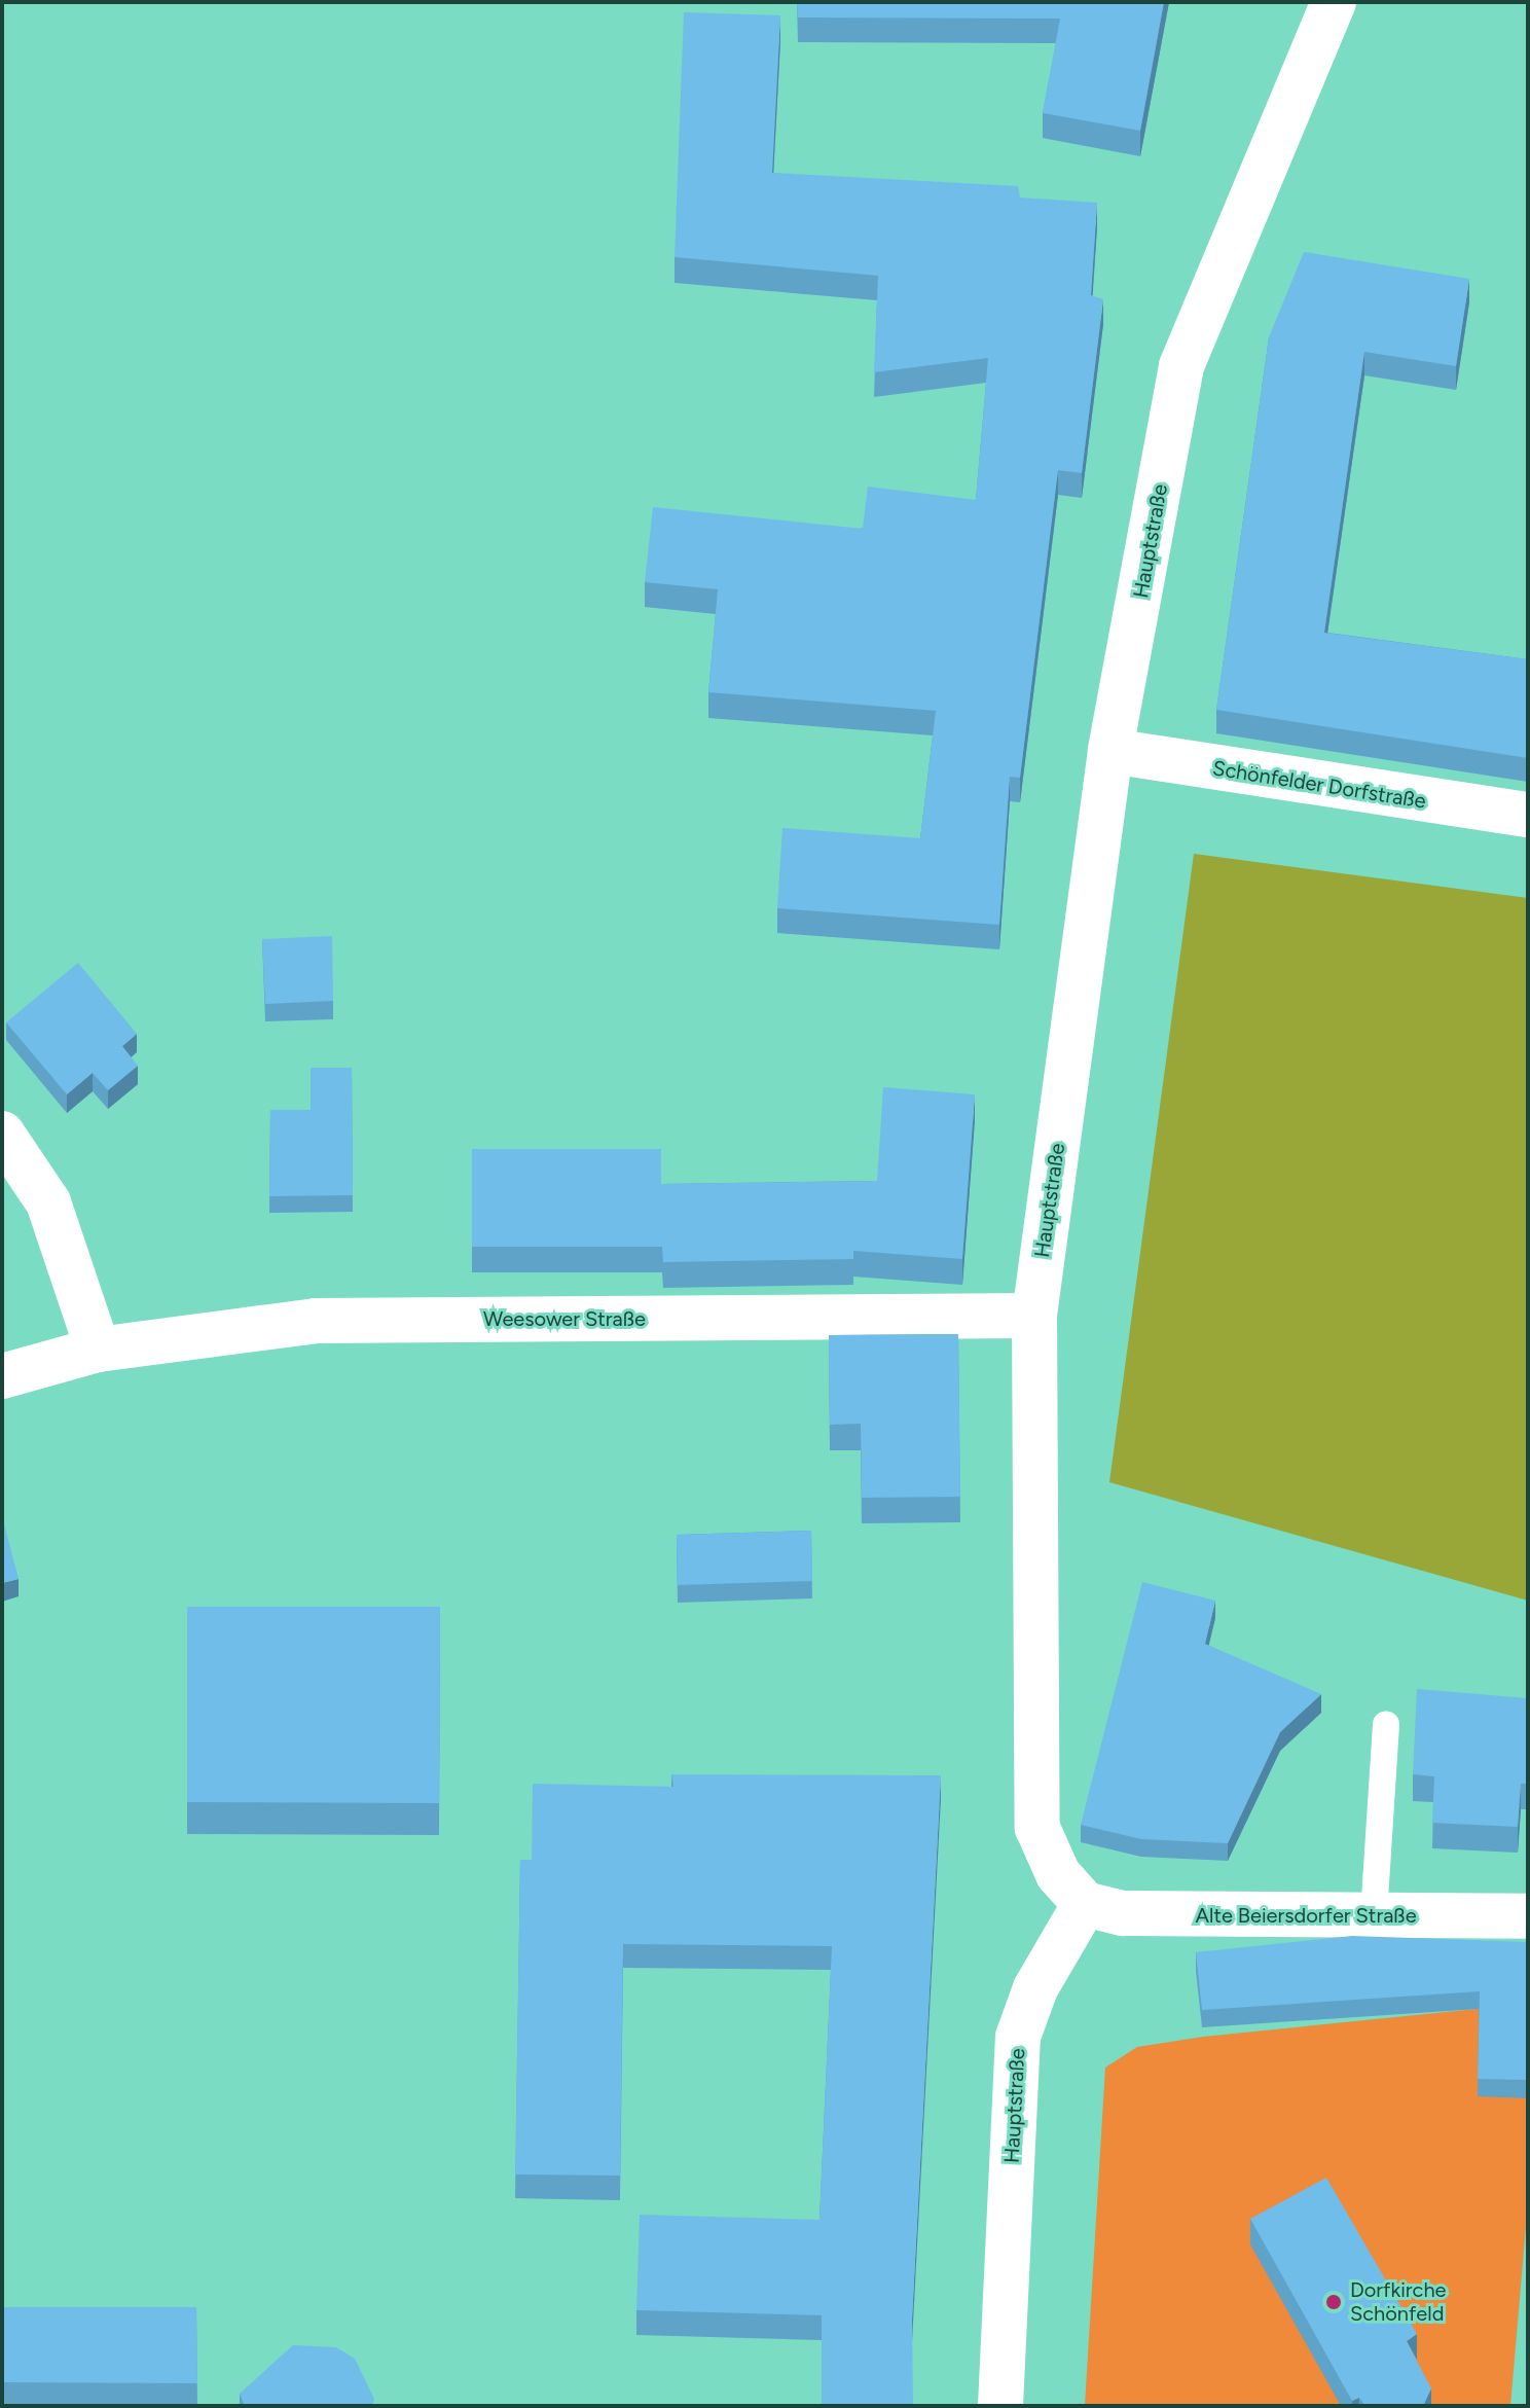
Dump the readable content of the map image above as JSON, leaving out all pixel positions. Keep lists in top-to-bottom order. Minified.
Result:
{"streets":{"main road":["Hauptstraße","Schönfelder Dorfstraße","Weesower Straße","Alte Beiersdorfer Straße"]},"crossings":[["Hauptstraße","Schönfelder Dorfstraße"],["Hauptstraße","Weesower Straße"],["Hauptstraße","Alte Beiersdorfer Straße"]],"places":["Dorfkirche Schönfeld"]}
